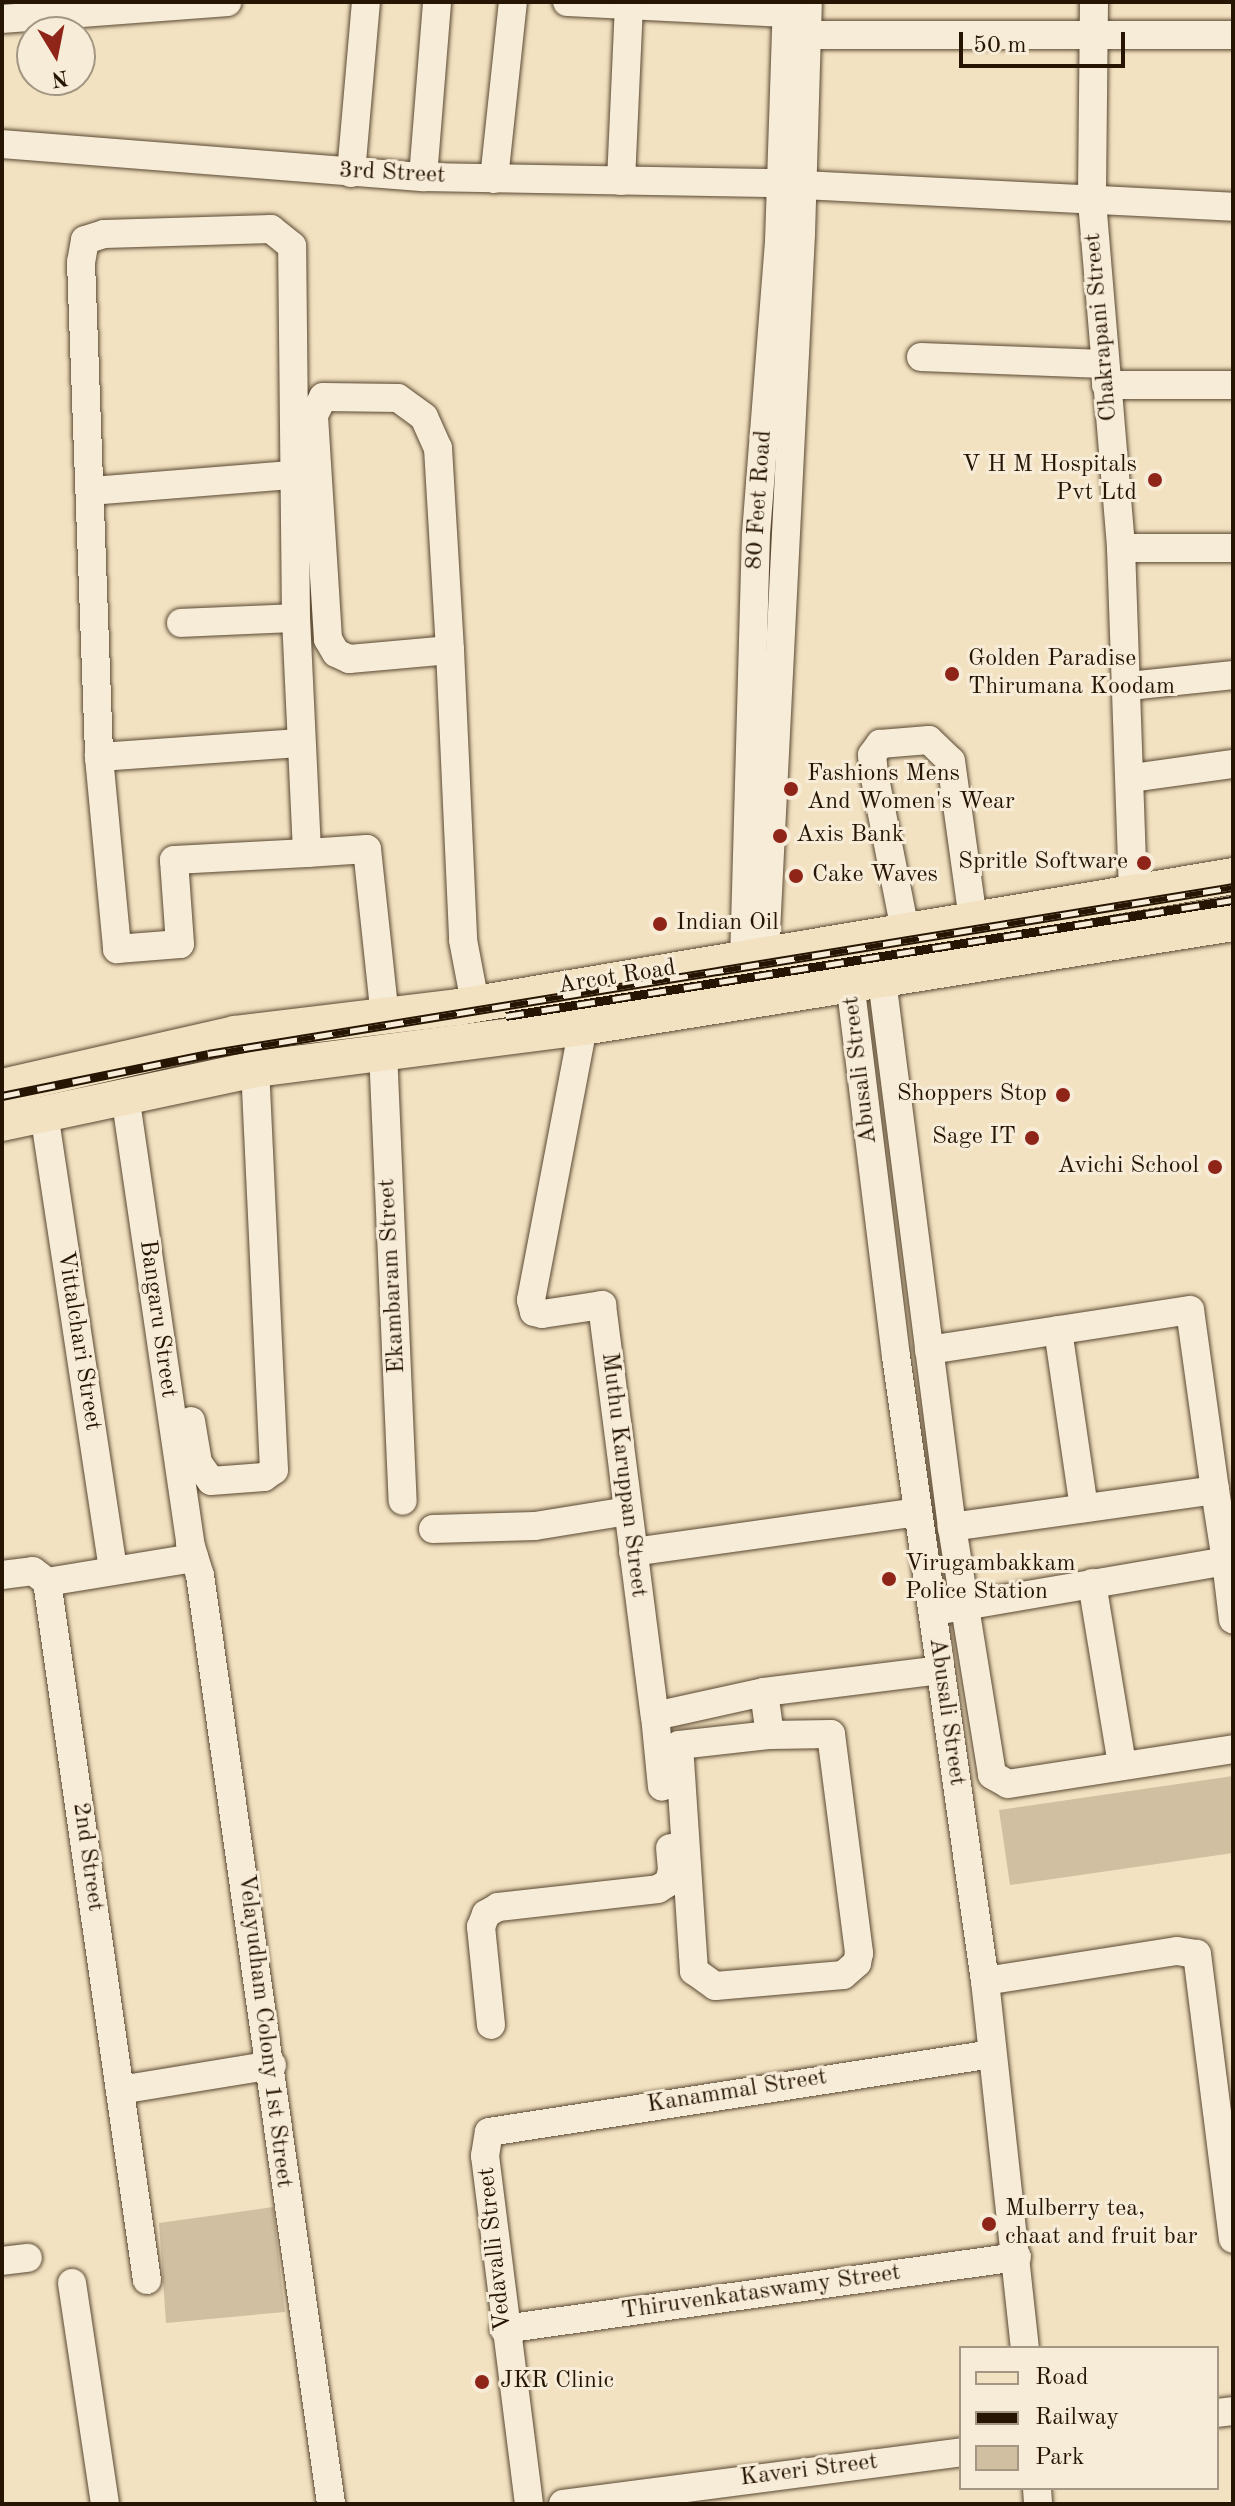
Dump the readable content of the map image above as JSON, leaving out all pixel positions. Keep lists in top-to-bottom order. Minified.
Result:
{"streets":{"main road":["Arcot Road"],"street":["3rd Street","Chakrapani Street","80 Feet Road","Abusali Street","Ekambaram Street","Bangaru Street","Vittalchari Street","Muthu Karuppan Street","2nd Street","Velayudham Colony 1st Street","Kanammal Street","Vedavalli Street","Thiruvenkataswamy Street","Kaveri Street"]},"crossings":[["3rd Street","Chakrapani Street"],["3rd Street","80 Feet Road"],["Chakrapani Street","Arcot Road"],["80 Feet Road","Arcot Road"],["Arcot Road","Abusali Street"],["Arcot Road","Ekambaram Street"],["Arcot Road","Bangaru Street"],["Arcot Road","Vittalchari Street"],["Arcot Road","Muthu Karuppan Street"],["Abusali Street","Kanammal Street"],["Abusali Street","Thiruvenkataswamy Street"],["Bangaru Street","Velayudham Colony 1st Street"],["Kanammal Street","Vedavalli Street"],["Vedavalli Street","Thiruvenkataswamy Street"]],"places":["V H M Hospitals Pvt Ltd","Golden Paradise Thirumana Koodam","Fashions Mens And Women's Wear","Axis Bank","Spritle Software","Cake Waves","Indian Oil","Shoppers Stop","Sage IT","Avichi School","Virugambakkam Police Station","Mulberry tea, chaat and fruit bar","JKR Clinic"],"legend":["Road","Railway","Park"],"scale_bar":"50 m","north":"bottom"}
